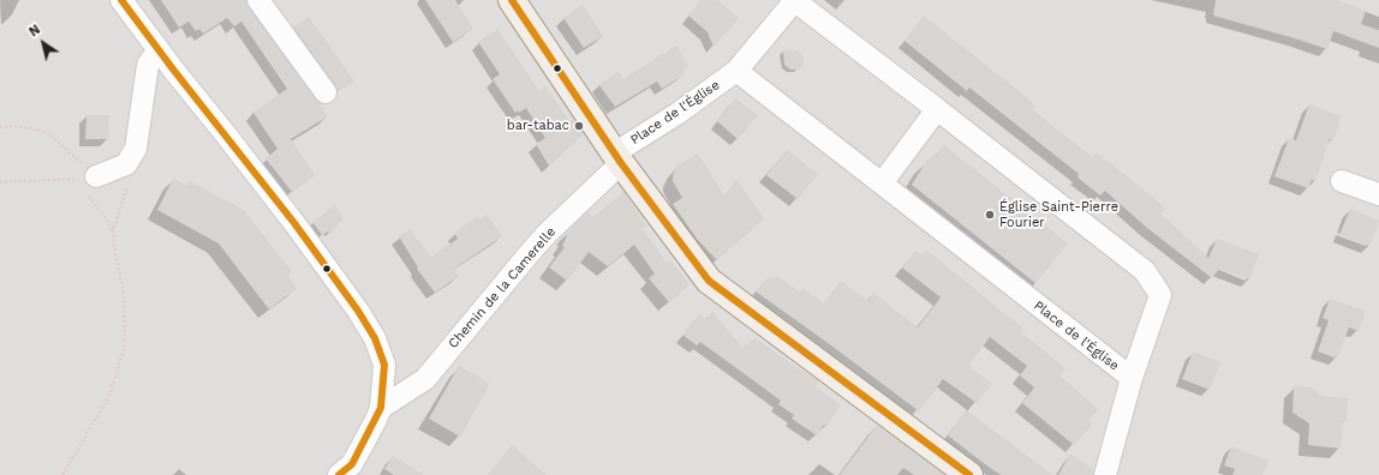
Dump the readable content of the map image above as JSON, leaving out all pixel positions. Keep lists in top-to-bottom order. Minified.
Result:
{"streets":{"street":["Place de l'Église","Chemin de la Camerelle"]},"crossings":[["Place de l'Église","Chemin de la Camerelle"]],"places":["bar-tabac","Église Saint-Pierre Fourier"],"north":"top left"}
